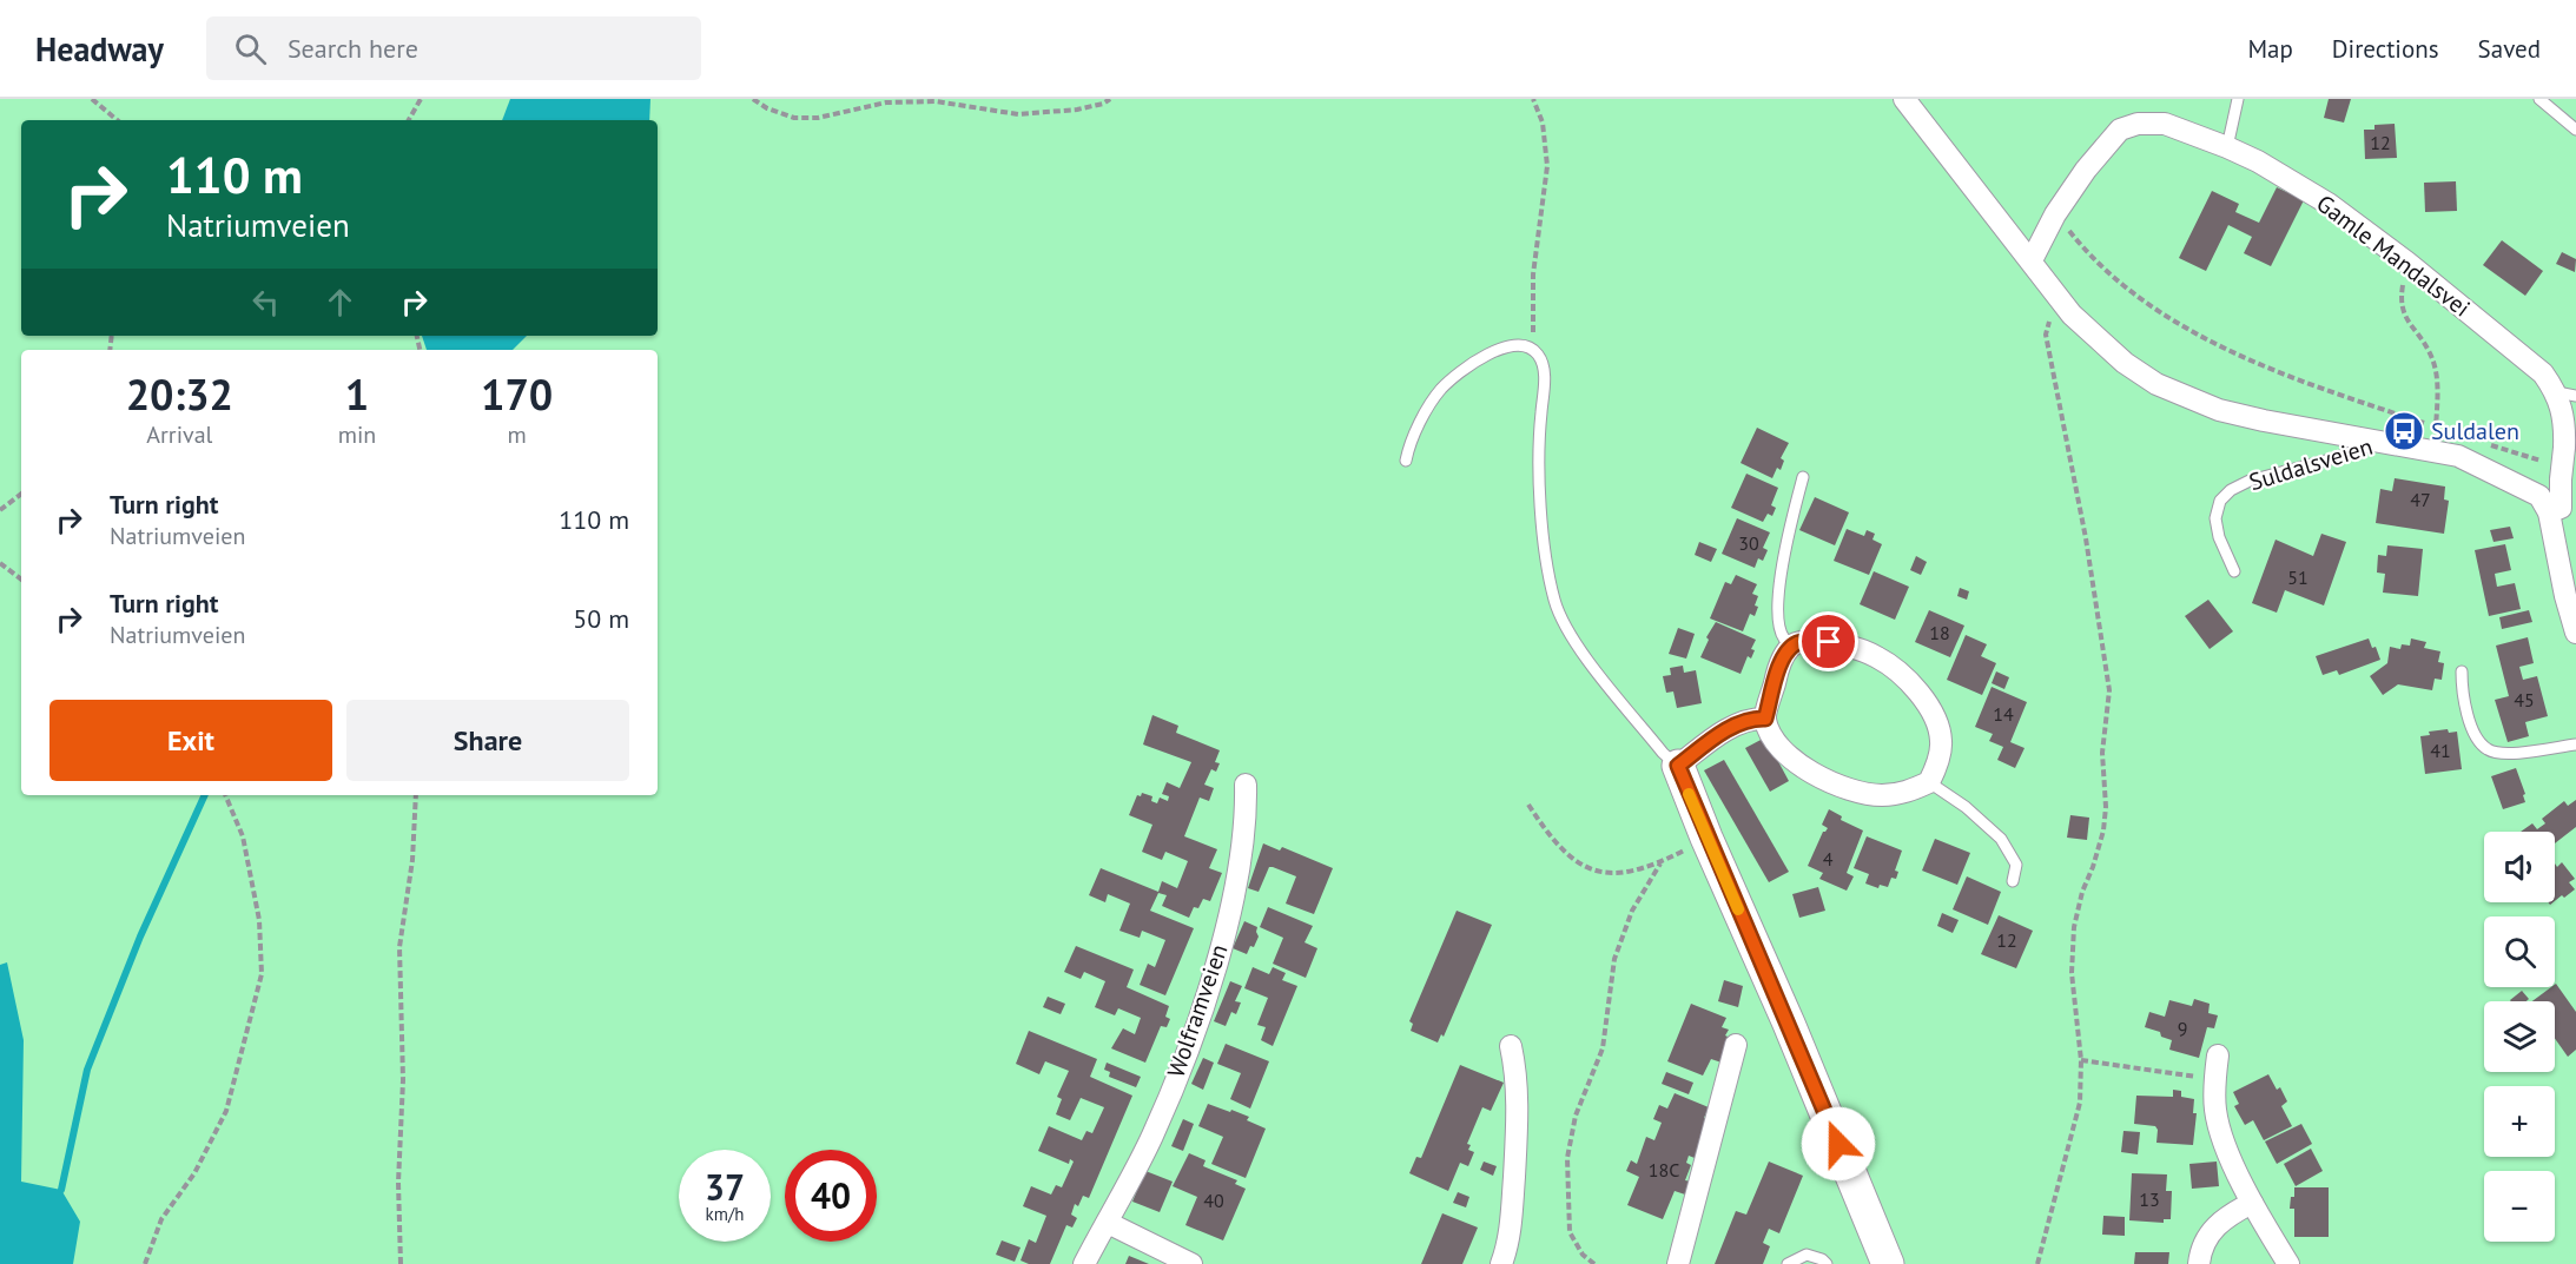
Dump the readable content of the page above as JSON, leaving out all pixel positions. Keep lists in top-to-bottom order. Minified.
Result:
{"streets":{"street":["Gamle Mandalsvei","Suldalsveien","Wolframveien"]},"crossings":[["Gamle Mandalsvei","Suldalsveien"]],"places":{"bus stop":["Suldalen"]},"house_numbers":["12","47","30","51","18","45","14","41","4","12","9","18C","13","40"],"page":{"header":"Headway","search":"Search here","nav":["Map","Directions","Saved"],"turn":["110 m","Natriumveien"],"eta":["20:32","Arrival","1","min","170","m"],"list":[{"name":"Turn right","note":"Natriumveien","value":"110 m"},{"name":"Turn right","note":"Natriumveien","value":"50 m"}],"buttons":["Exit","Share"],"map_buttons":["+","−"],"speed":"37 km/h","limit":"40"}}
